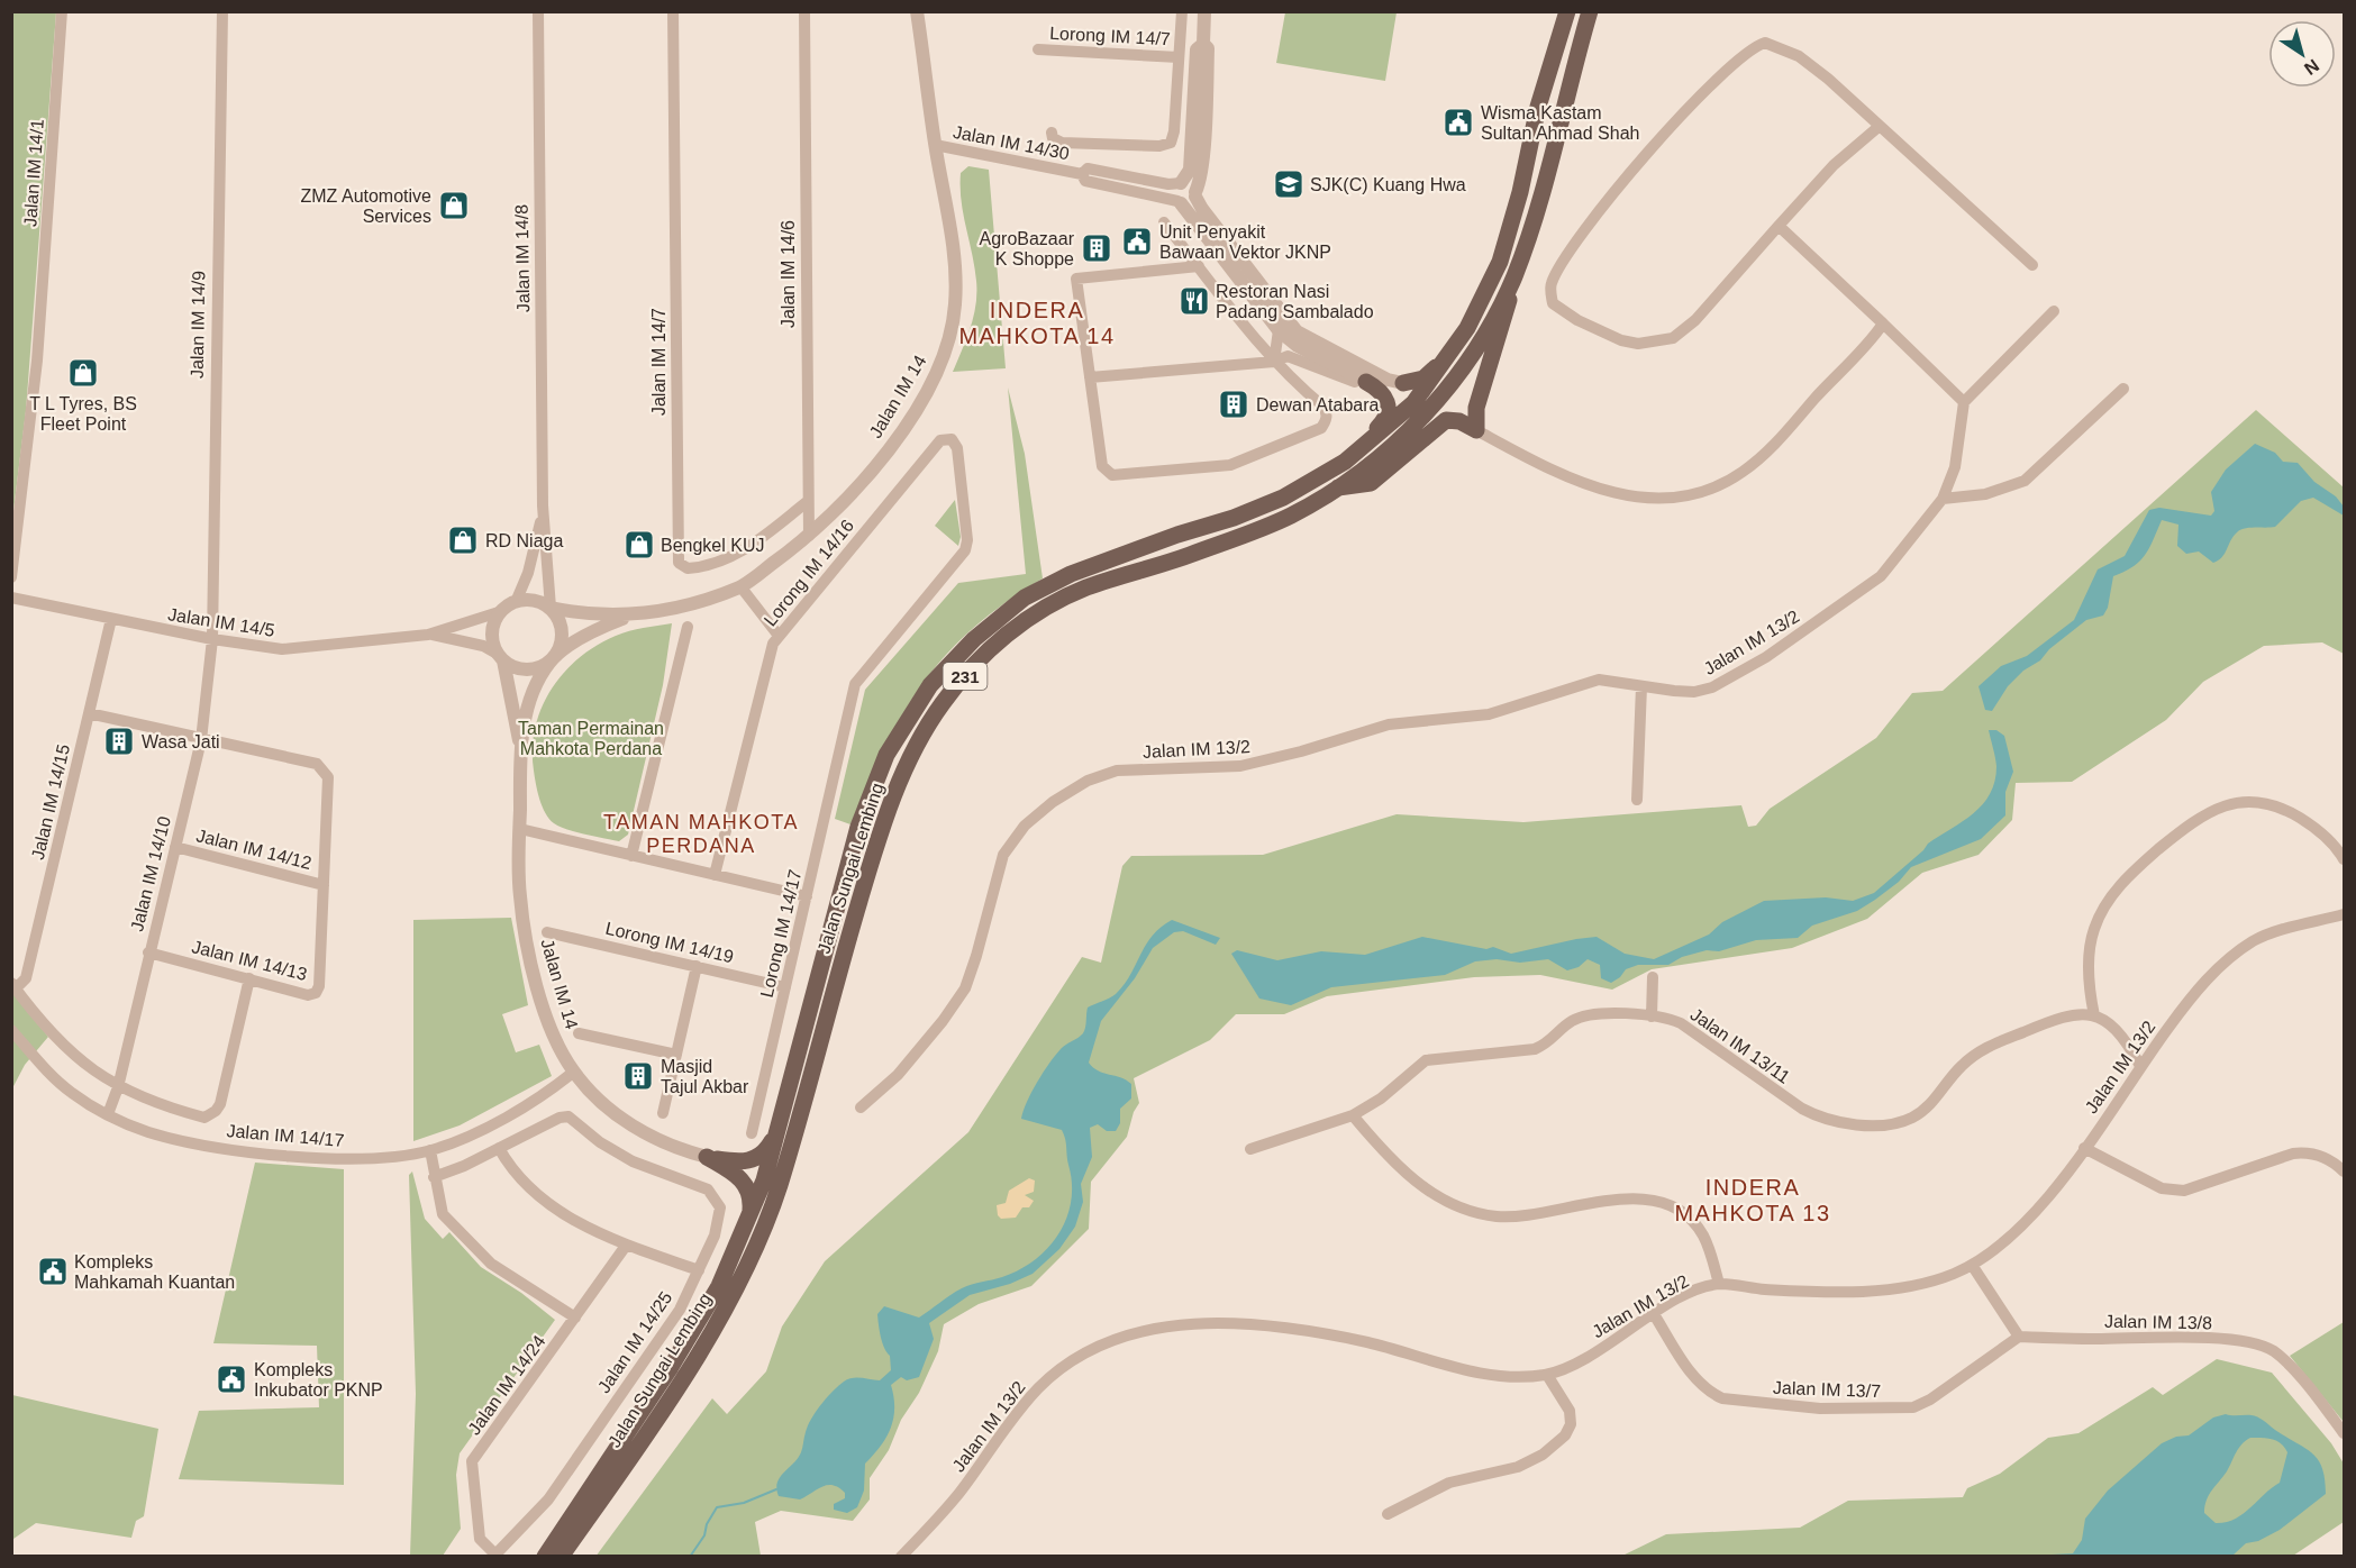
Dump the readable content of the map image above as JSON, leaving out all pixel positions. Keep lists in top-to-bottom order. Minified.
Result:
{"streets":{"main road":["231","Jalan Sungai Lembing"],"street":["Lorong IM 14/7","Jalan IM 14/30","Jalan IM 14/1","Jalan IM 14/8","Jalan IM 14/6","Jalan IM 14/9","Jalan IM 14/7","Jalan IM 14","Lorong IM 14/16","Jalan IM 14/5","Jalan IM 13/2","Jalan IM 14/15","Jalan IM 14/12","Jalan IM 14/10","Lorong IM 14/17","Lorong IM 14/19","Jalan IM 14/13","Jalan IM 13/11","Jalan IM 14/17","Jalan IM 13/8","Jalan IM 14/25","Jalan IM 14/24","Jalan IM 13/7"]},"crossings":[["Jalan IM 14/30","Jalan IM 14"],["Jalan IM 14/6","Jalan IM 14/7"],["Jalan IM 14/6","Jalan IM 14"],["Jalan IM 14/9","Jalan IM 14/5"],["Jalan IM 14/9","Jalan IM 14/10"],["Jalan IM 14","Jalan IM 14/17"],["Lorong IM 14/16","Lorong IM 14/17"],["Jalan IM 14/5","Jalan IM 14/15"],["Jalan IM 14/5","Jalan IM 14/10"],["Jalan IM 13/2","Jalan IM 13/7"],["Jalan IM 14/12","Jalan IM 14/10"],["Jalan IM 14/12","Jalan IM 14/13"],["Jalan IM 14/10","Jalan IM 14/13"],["Jalan IM 14/10","Jalan IM 14/17"],["Lorong IM 14/17","Lorong IM 14/19"],["Jalan IM 13/8","Jalan IM 13/7"],["Jalan IM 14/25","Jalan IM 14/24"]],"districts":["INDERA MAHKOTA 14","TAMAN MAHKOTA PERDANA","INDERA MAHKOTA 13"],"parks":["Taman Permainan Mahkota Perdana"],"places":{"public building":["Wisma Kastam Sultan Ahmad Shah","Unit Penyakit Bawaan Vektor JKNP","Kompleks Mahkamah Kuantan","Kompleks Inkubator PKNP"],"school or university":["SJK(C) Kuang Hwa"],"shop":["ZMZ Automotive Services","T L Tyres, BS Fleet Point","RD Niaga","Bengkel KUJ"],"building":["AgroBazaar K Shoppe","Dewan Atabara","Wasa Jati","Masjid Tajul Akbar"],"restaurant":["Restoran Nasi Padang Sambalado"]},"north":"bottom right"}
